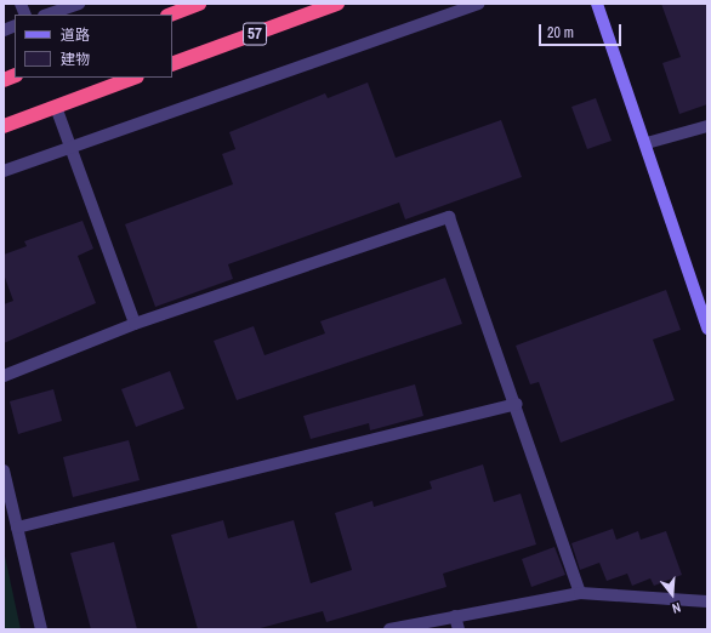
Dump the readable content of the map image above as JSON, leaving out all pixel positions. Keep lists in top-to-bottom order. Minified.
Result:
{"streets":{"highway":["57"]},"legend":["道路","建物"],"scale_bar":"20 m","north":"bottom"}
